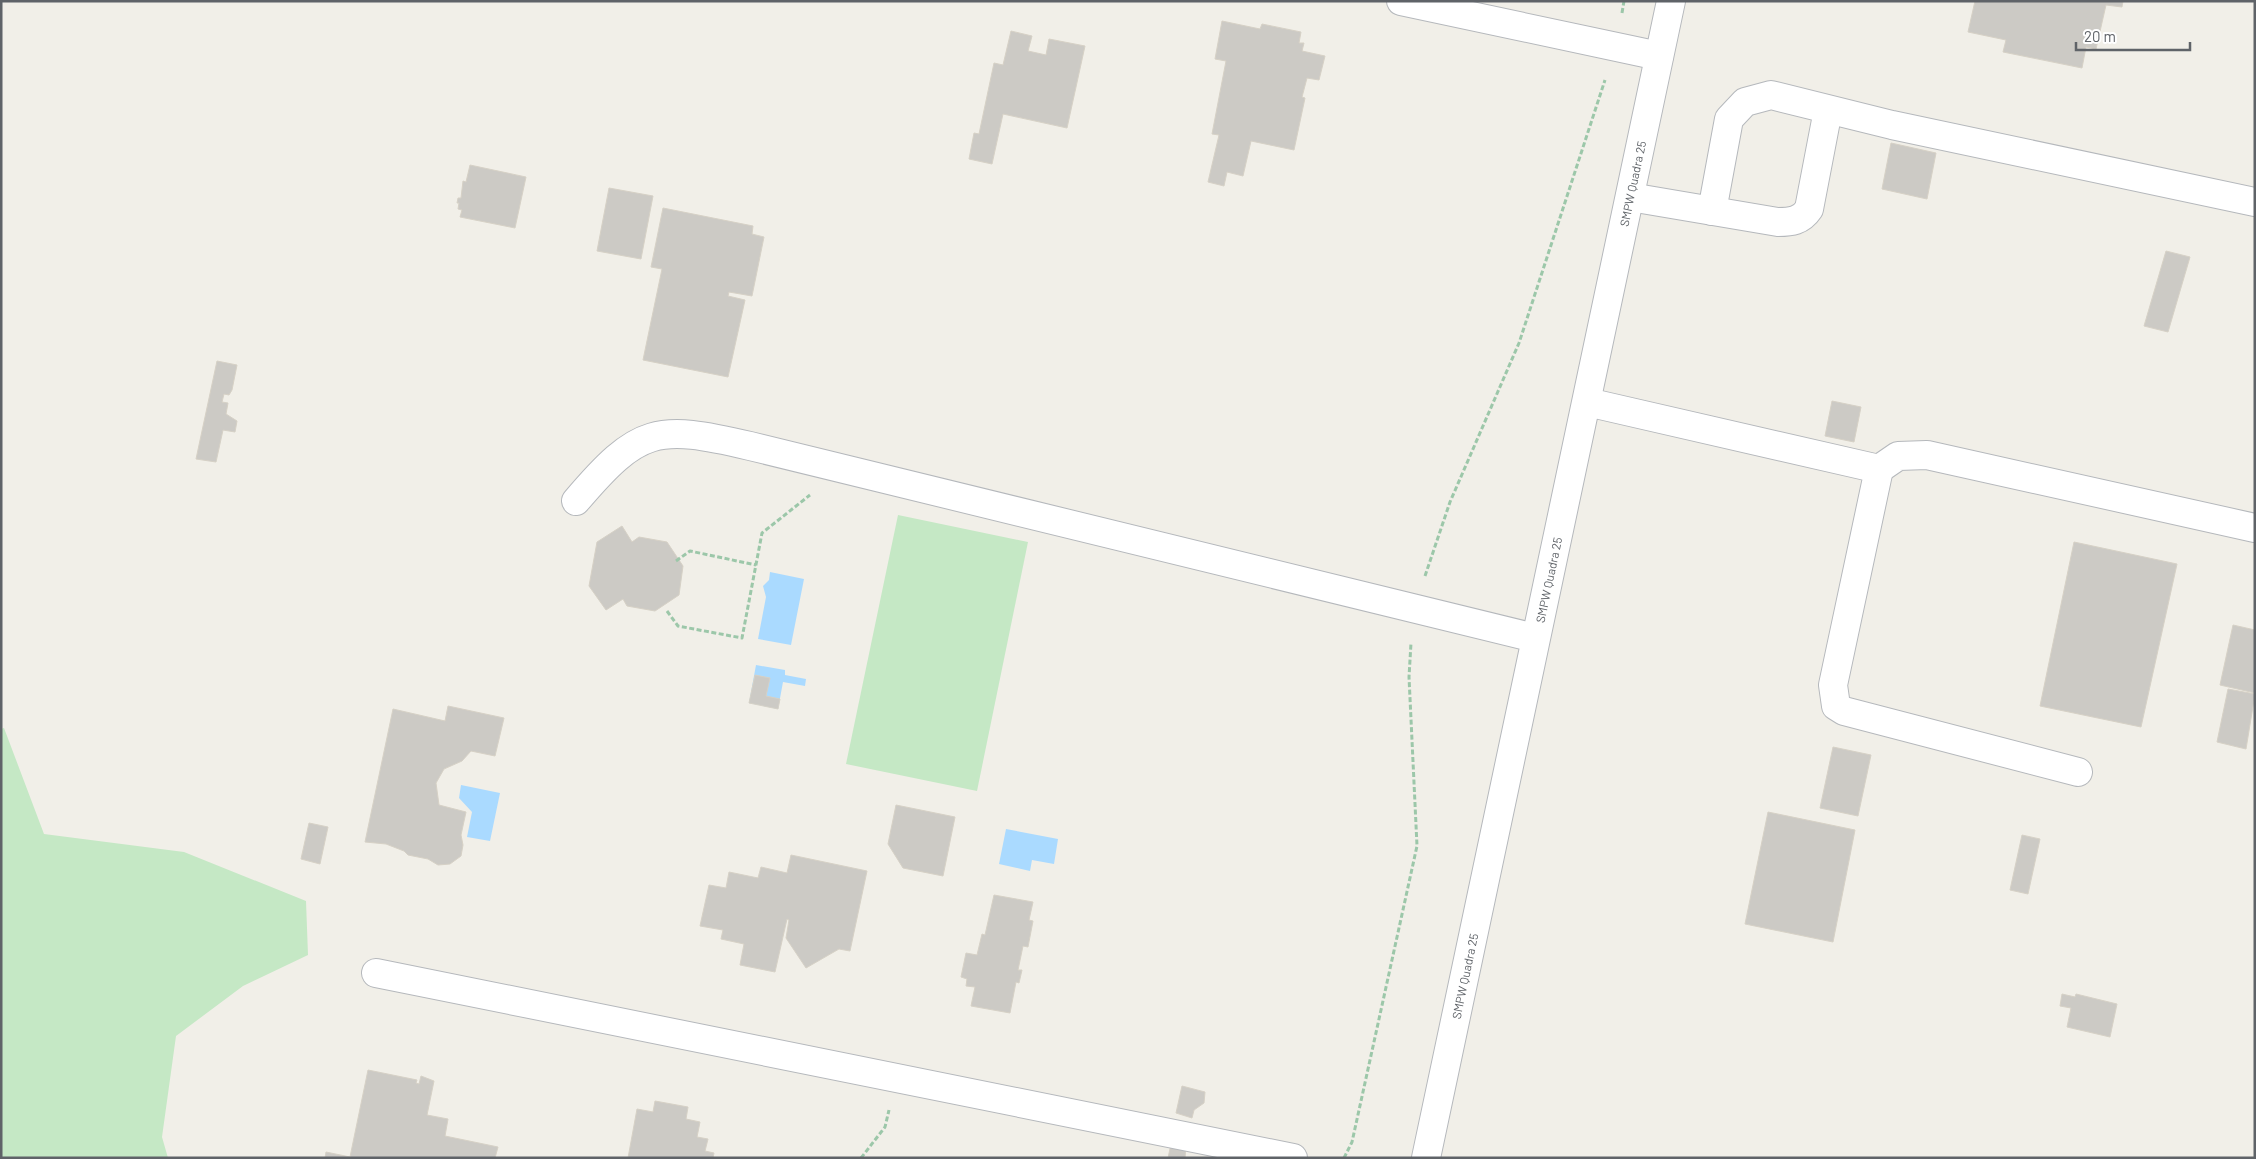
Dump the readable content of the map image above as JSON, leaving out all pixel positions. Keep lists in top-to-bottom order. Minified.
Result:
{"streets":{"street":["SMPW Quadra 25"]},"scale_bar":"20 m"}
